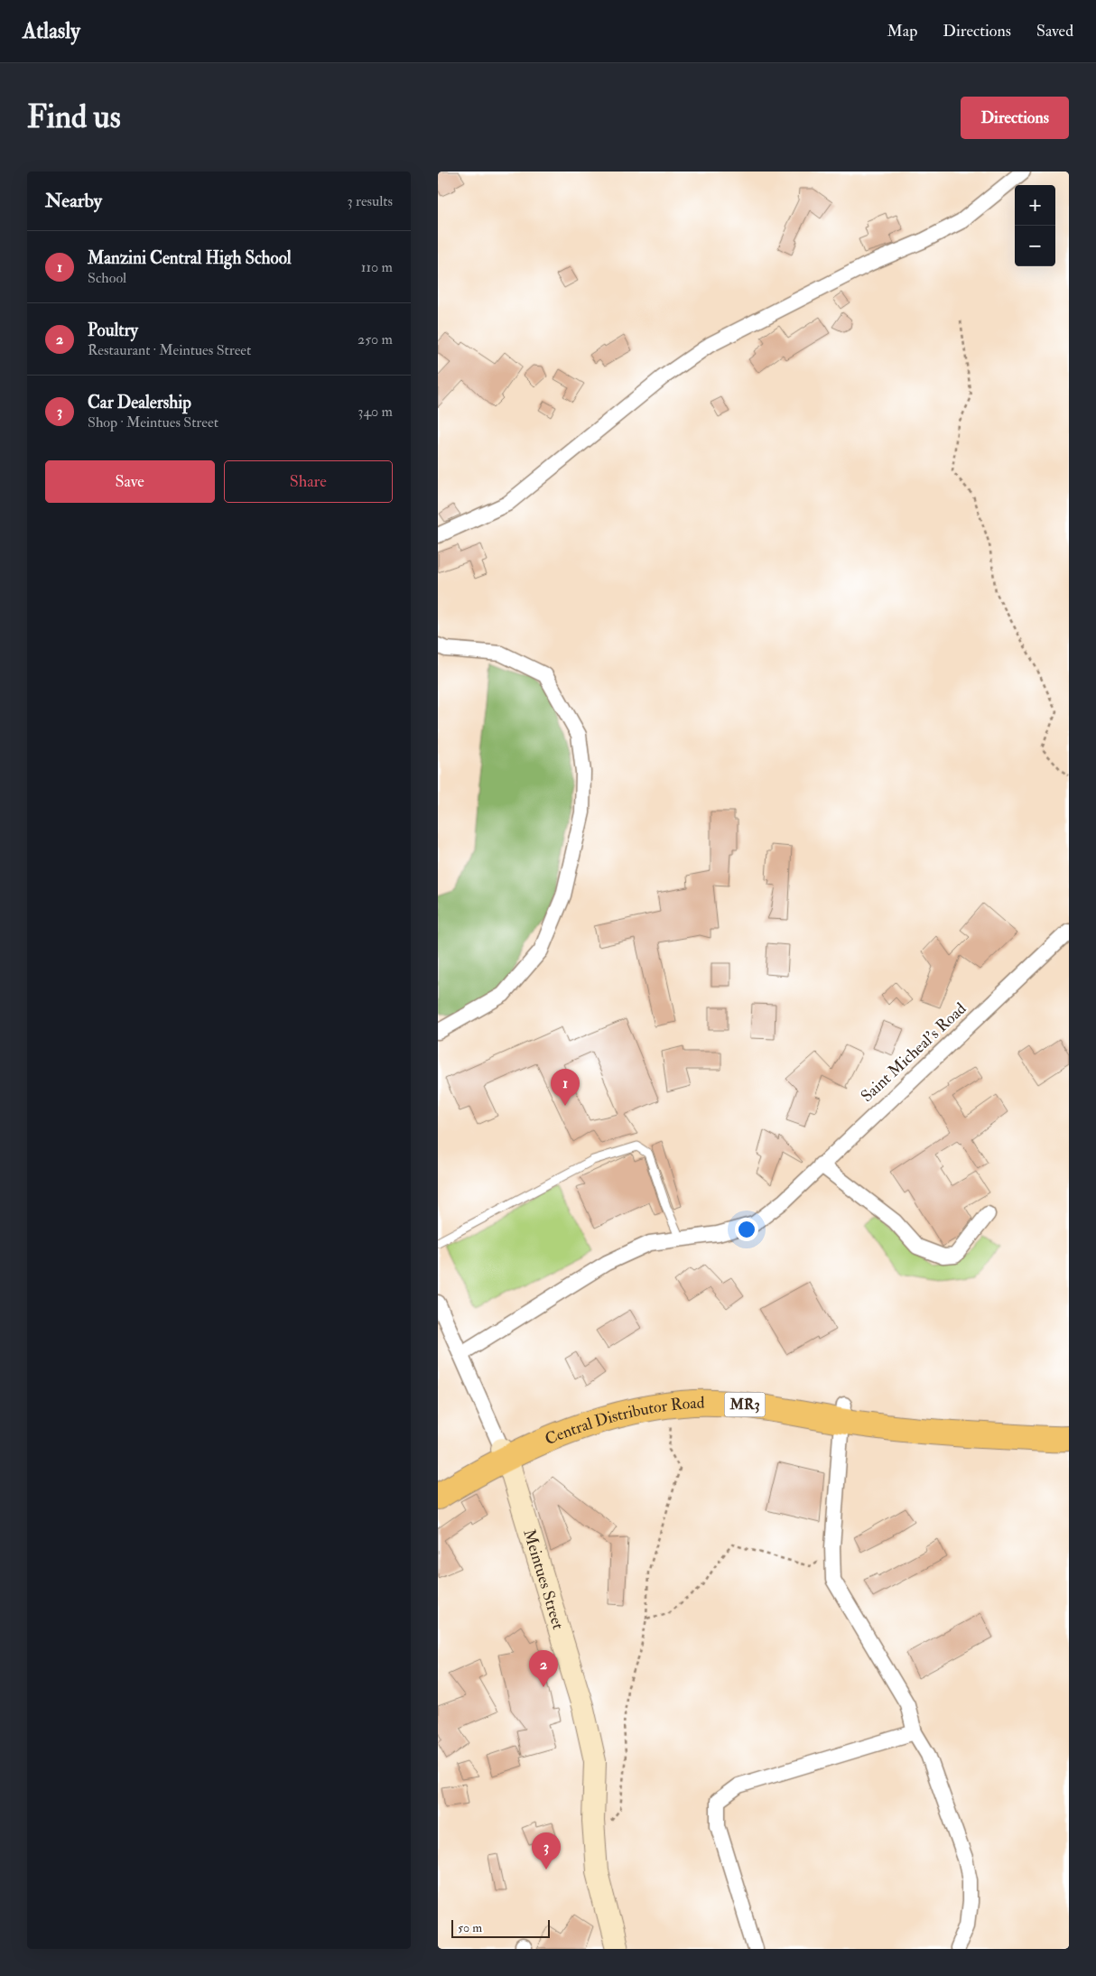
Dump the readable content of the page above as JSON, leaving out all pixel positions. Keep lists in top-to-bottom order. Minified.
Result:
{"streets":{"highway":["MR3","Central Distributor Road"],"street":["Saint Micheal's Road","Meintues Street"]},"crossings":[["Saint Micheal's Road","Meintues Street"],["Central Distributor Road","Meintues Street"]],"scale_bar":"50 m","page":{"header":"Atlasly","nav":["Map","Directions","Saved"],"buttons":["Directions",["Save","Share"]],"title":"Find us","heading":["Nearby","3 results"],"map_buttons":["+","−"],"list":[{"mark":"1","name":"Manzini Central High School","note":"School","value":"110 m"},{"mark":"2","name":"Poultry","note":"Restaurant · Meintues Street","value":"250 m"},{"mark":"3","name":"Car Dealership","note":"Shop · Meintues Street","value":"340 m"}],"pins":["1","2","3"],"scale":"50 m"}}
